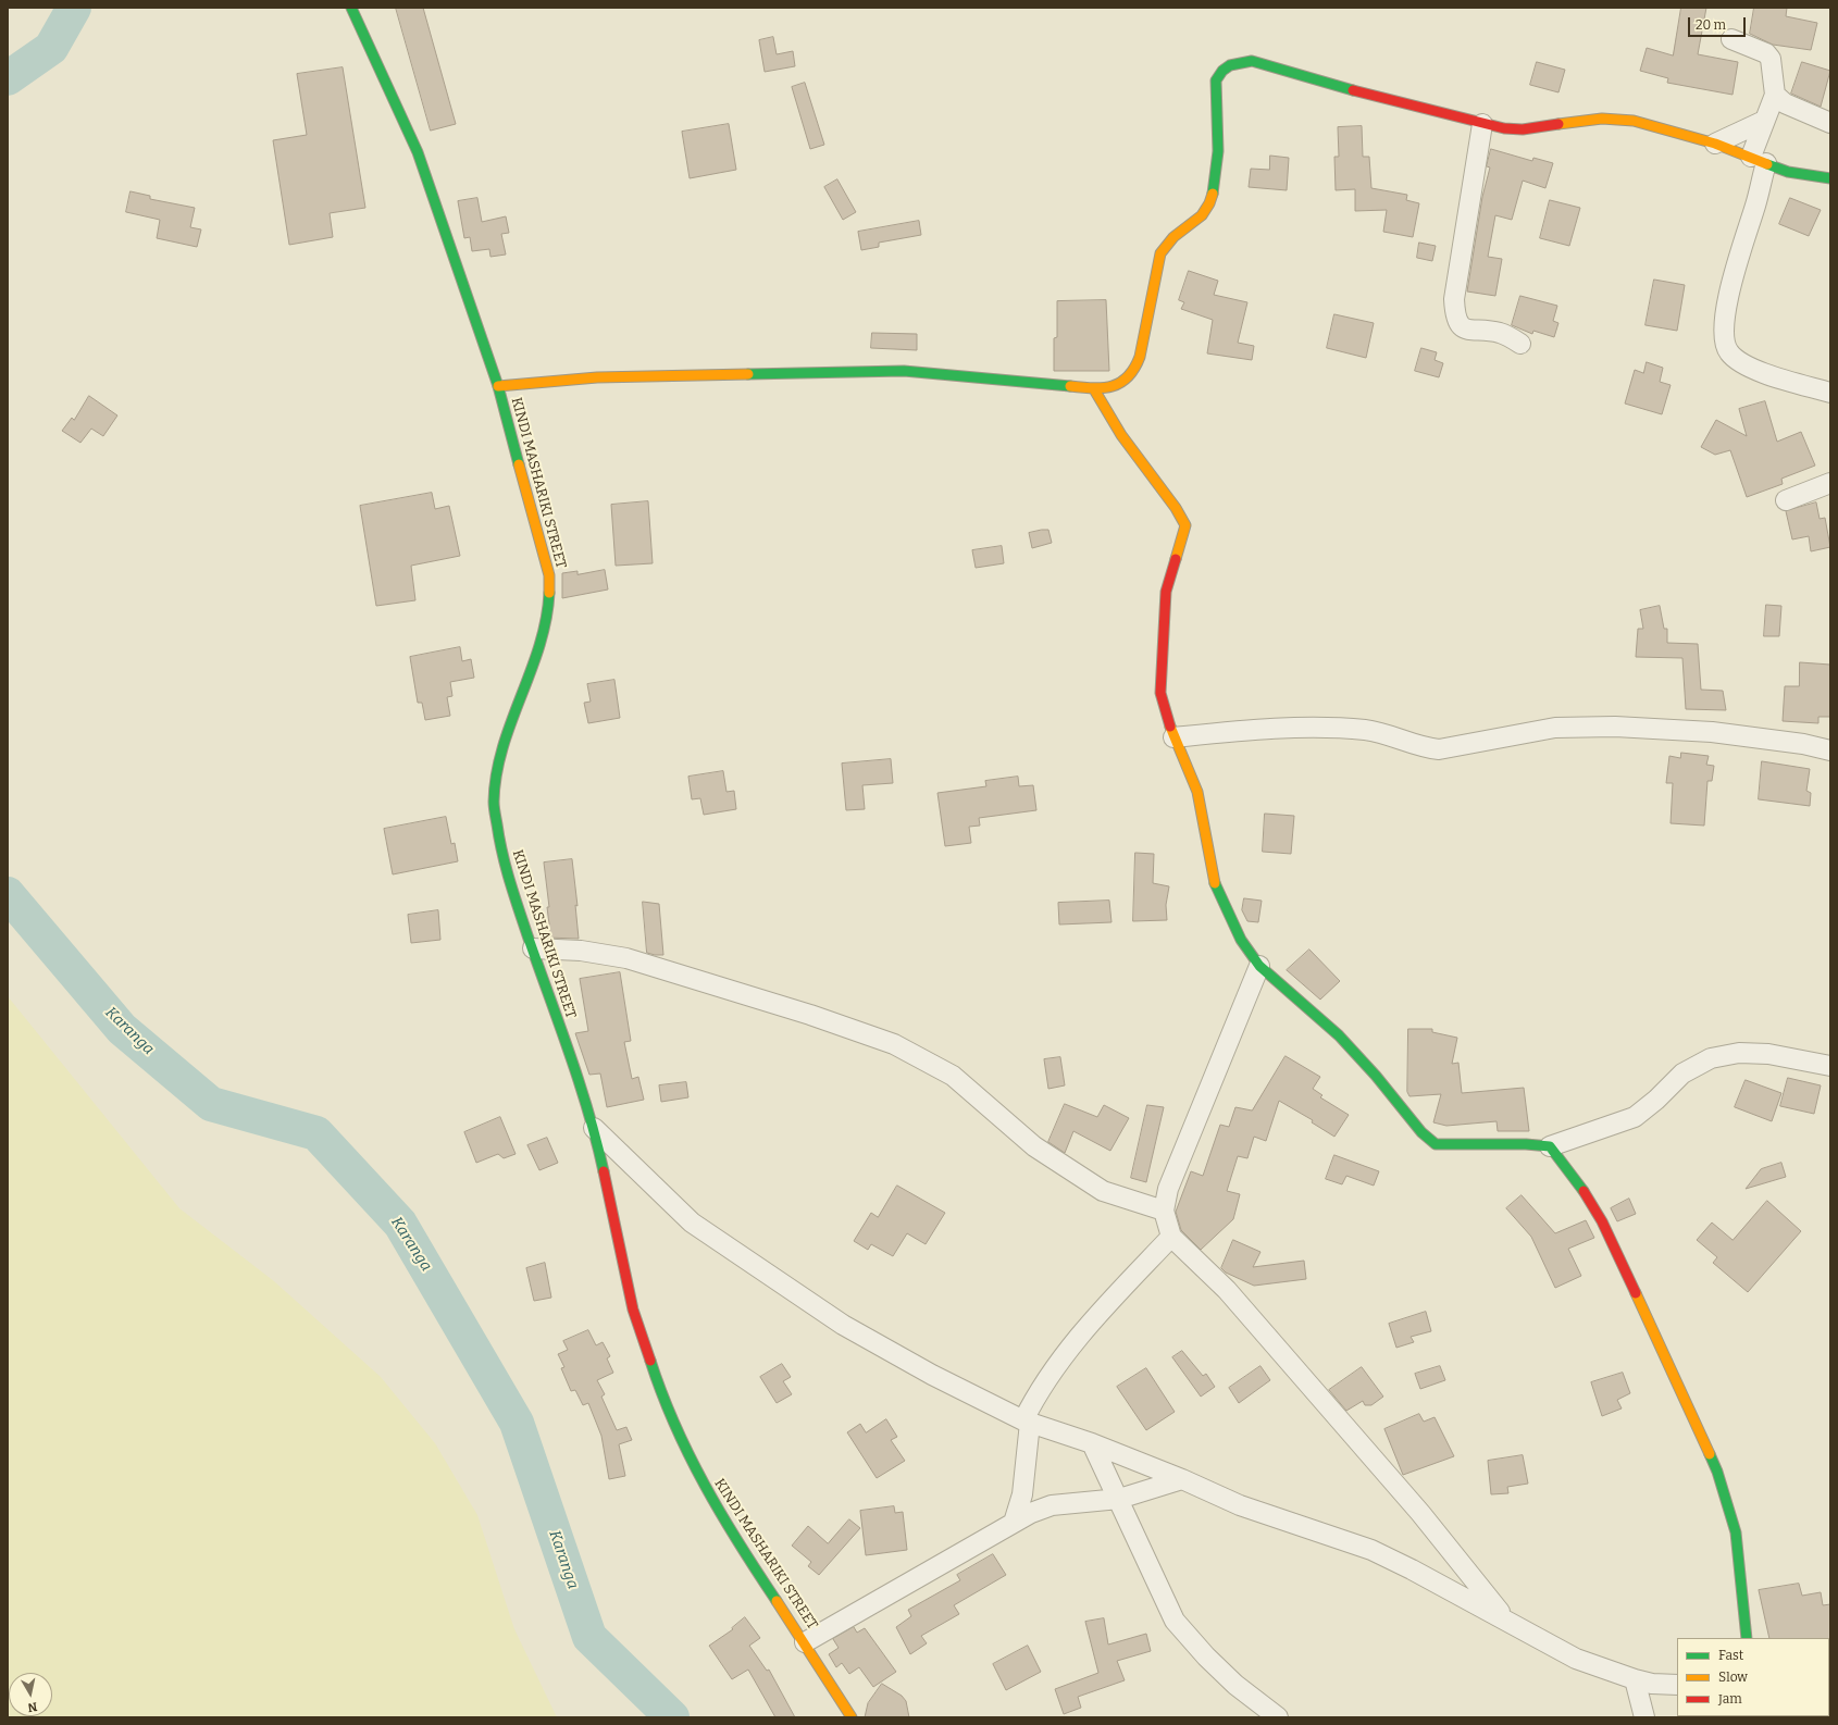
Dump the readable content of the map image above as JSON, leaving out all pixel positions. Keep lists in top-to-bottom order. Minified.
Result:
{"streets":{"street":["KINDI MASHARIKI STREET"]},"water":["Karanga"],"legend":["Fast","Slow","Jam"],"scale_bar":"20 m","north":"bottom"}
